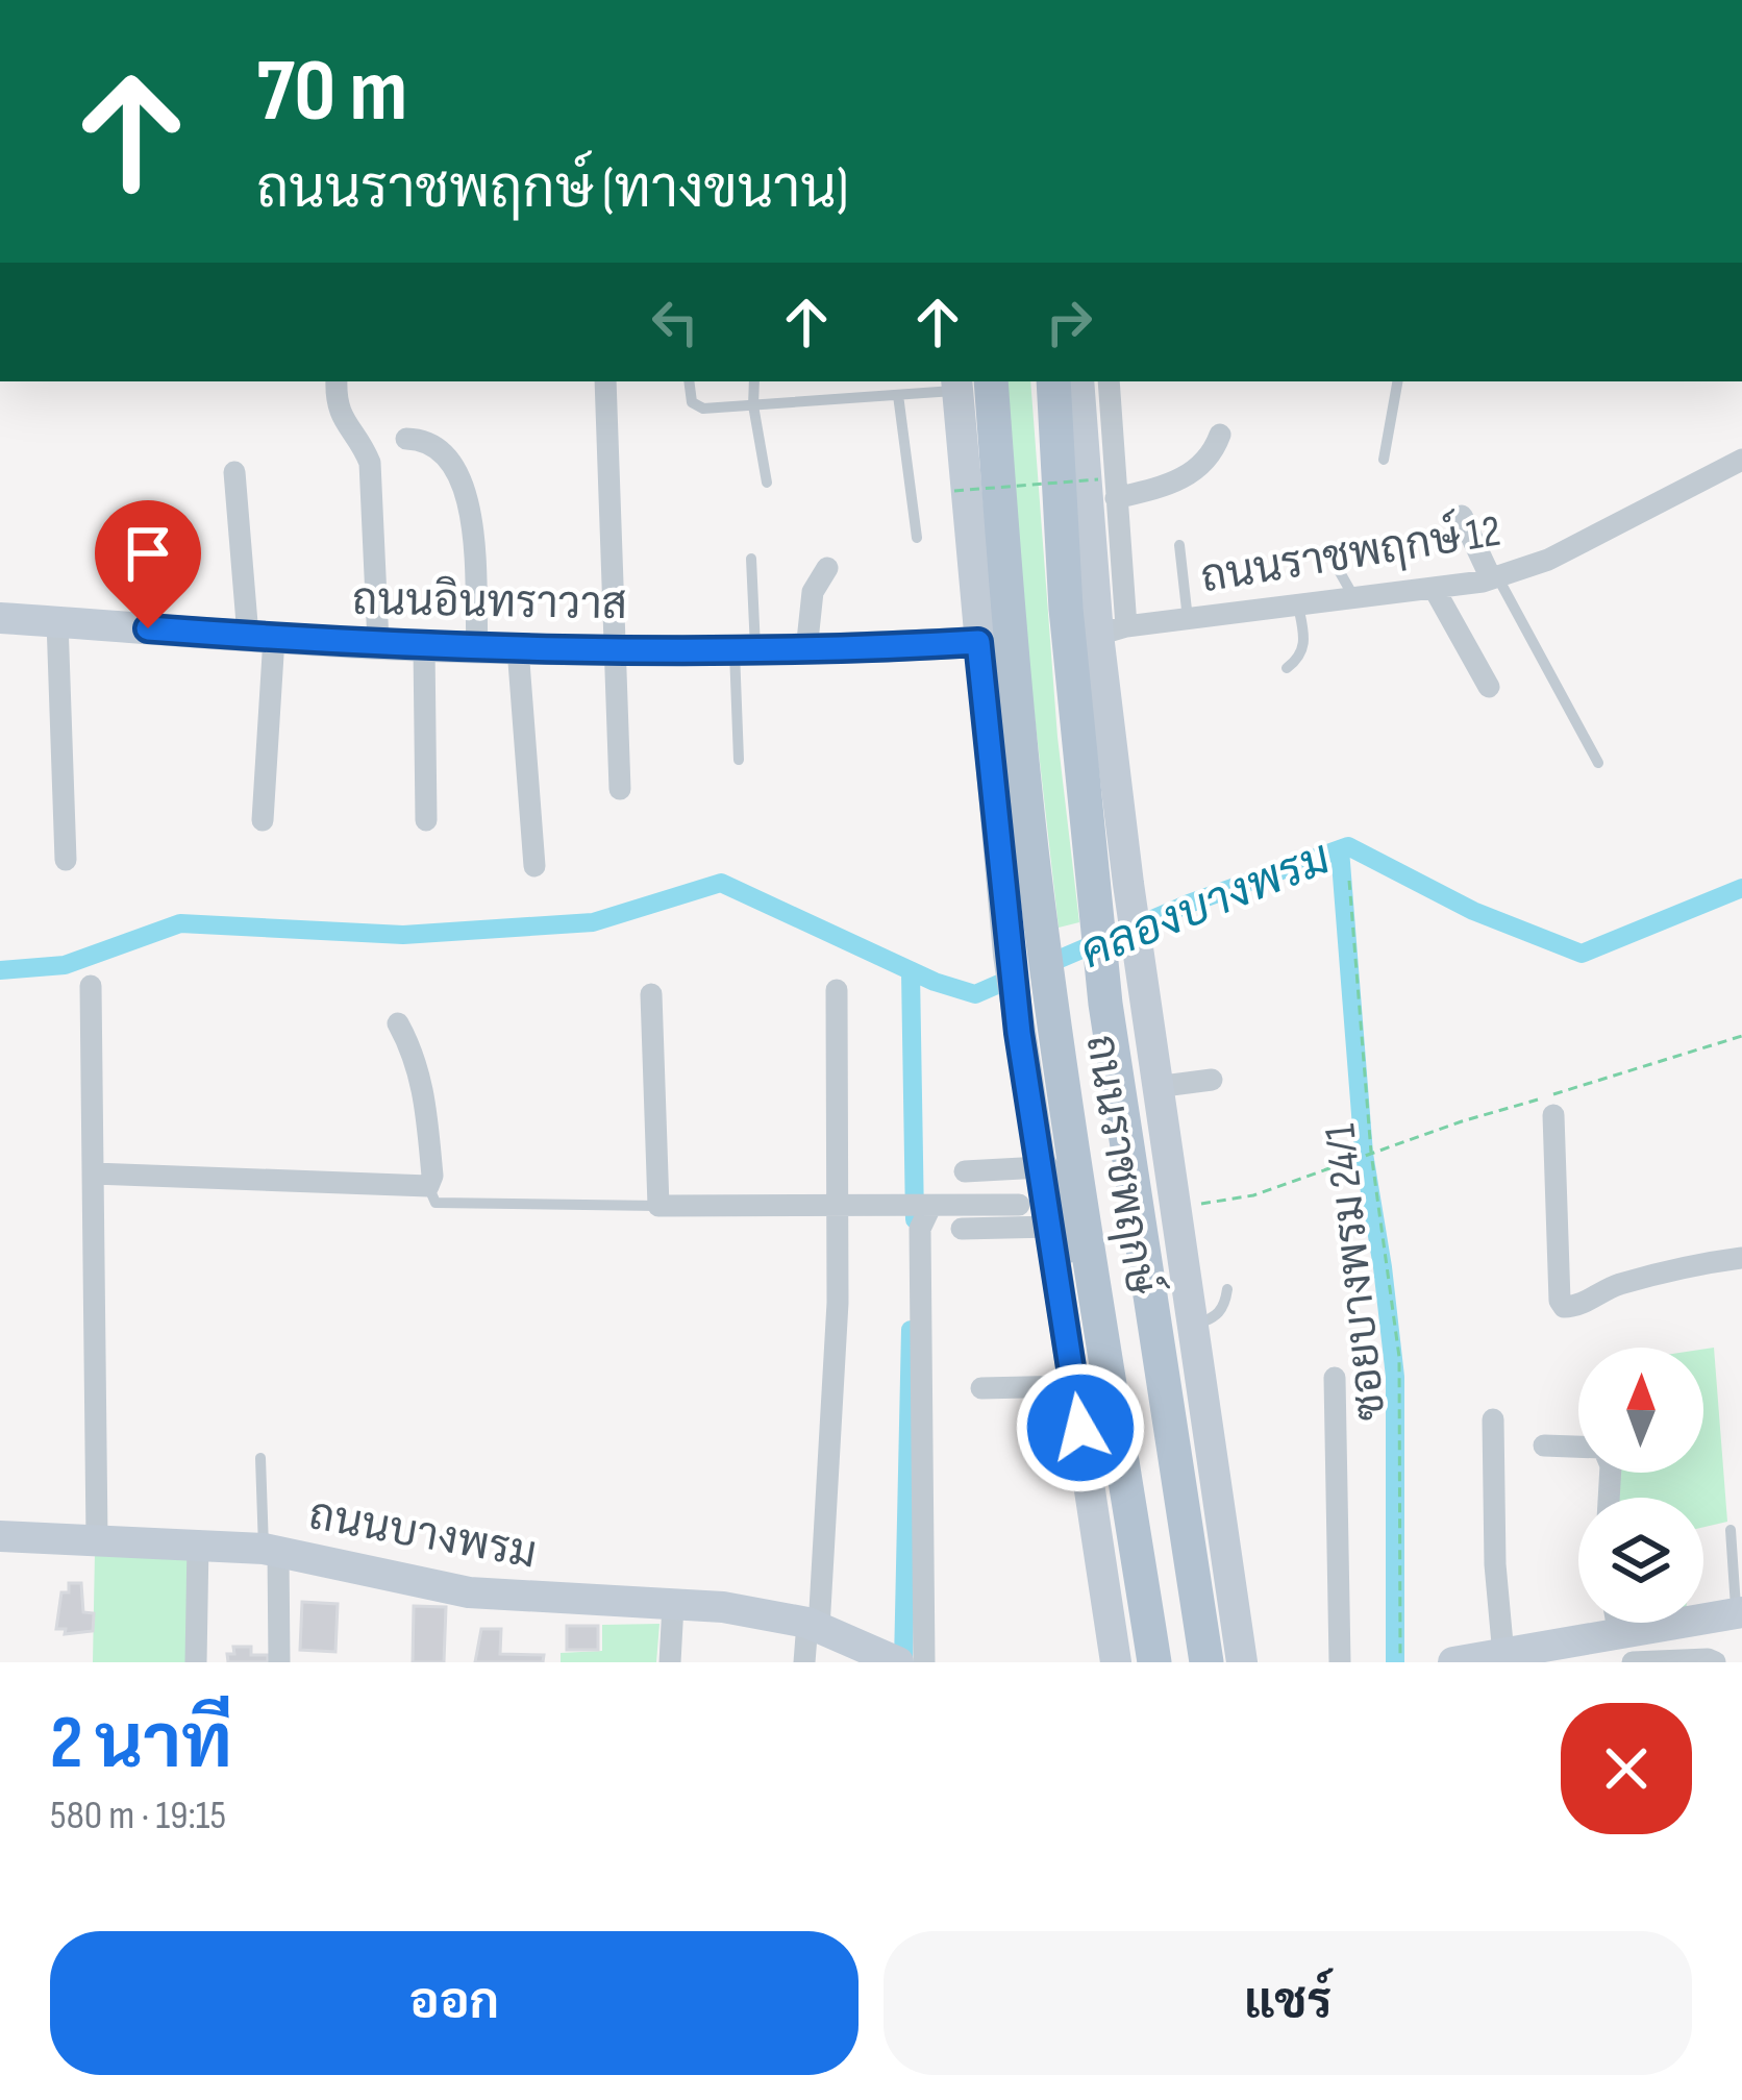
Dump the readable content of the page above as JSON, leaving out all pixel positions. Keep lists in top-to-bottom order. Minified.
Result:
{"streets":{"main road":["ถนนอินทราวาส","ถนนราชพฤกษ์","ถนนบางพรม"],"street":["ถนนราชพฤกษ์ 12"],"path":["ซอยบางพรม 24/1"]},"crossings":[["ถนนราชพฤกษ์ 12","ถนนราชพฤกษ์"],["ถนนอินทราวาส","ถนนราชพฤกษ์"]],"water":["คลองบางพรม"],"north":"top","page":{"turn":["70 m","ถนนราชพฤกษ์ (ทางขนาน)"],"heading":["2 นาที","580 m · 19:15"],"buttons":["ออก","แชร์"]}}
